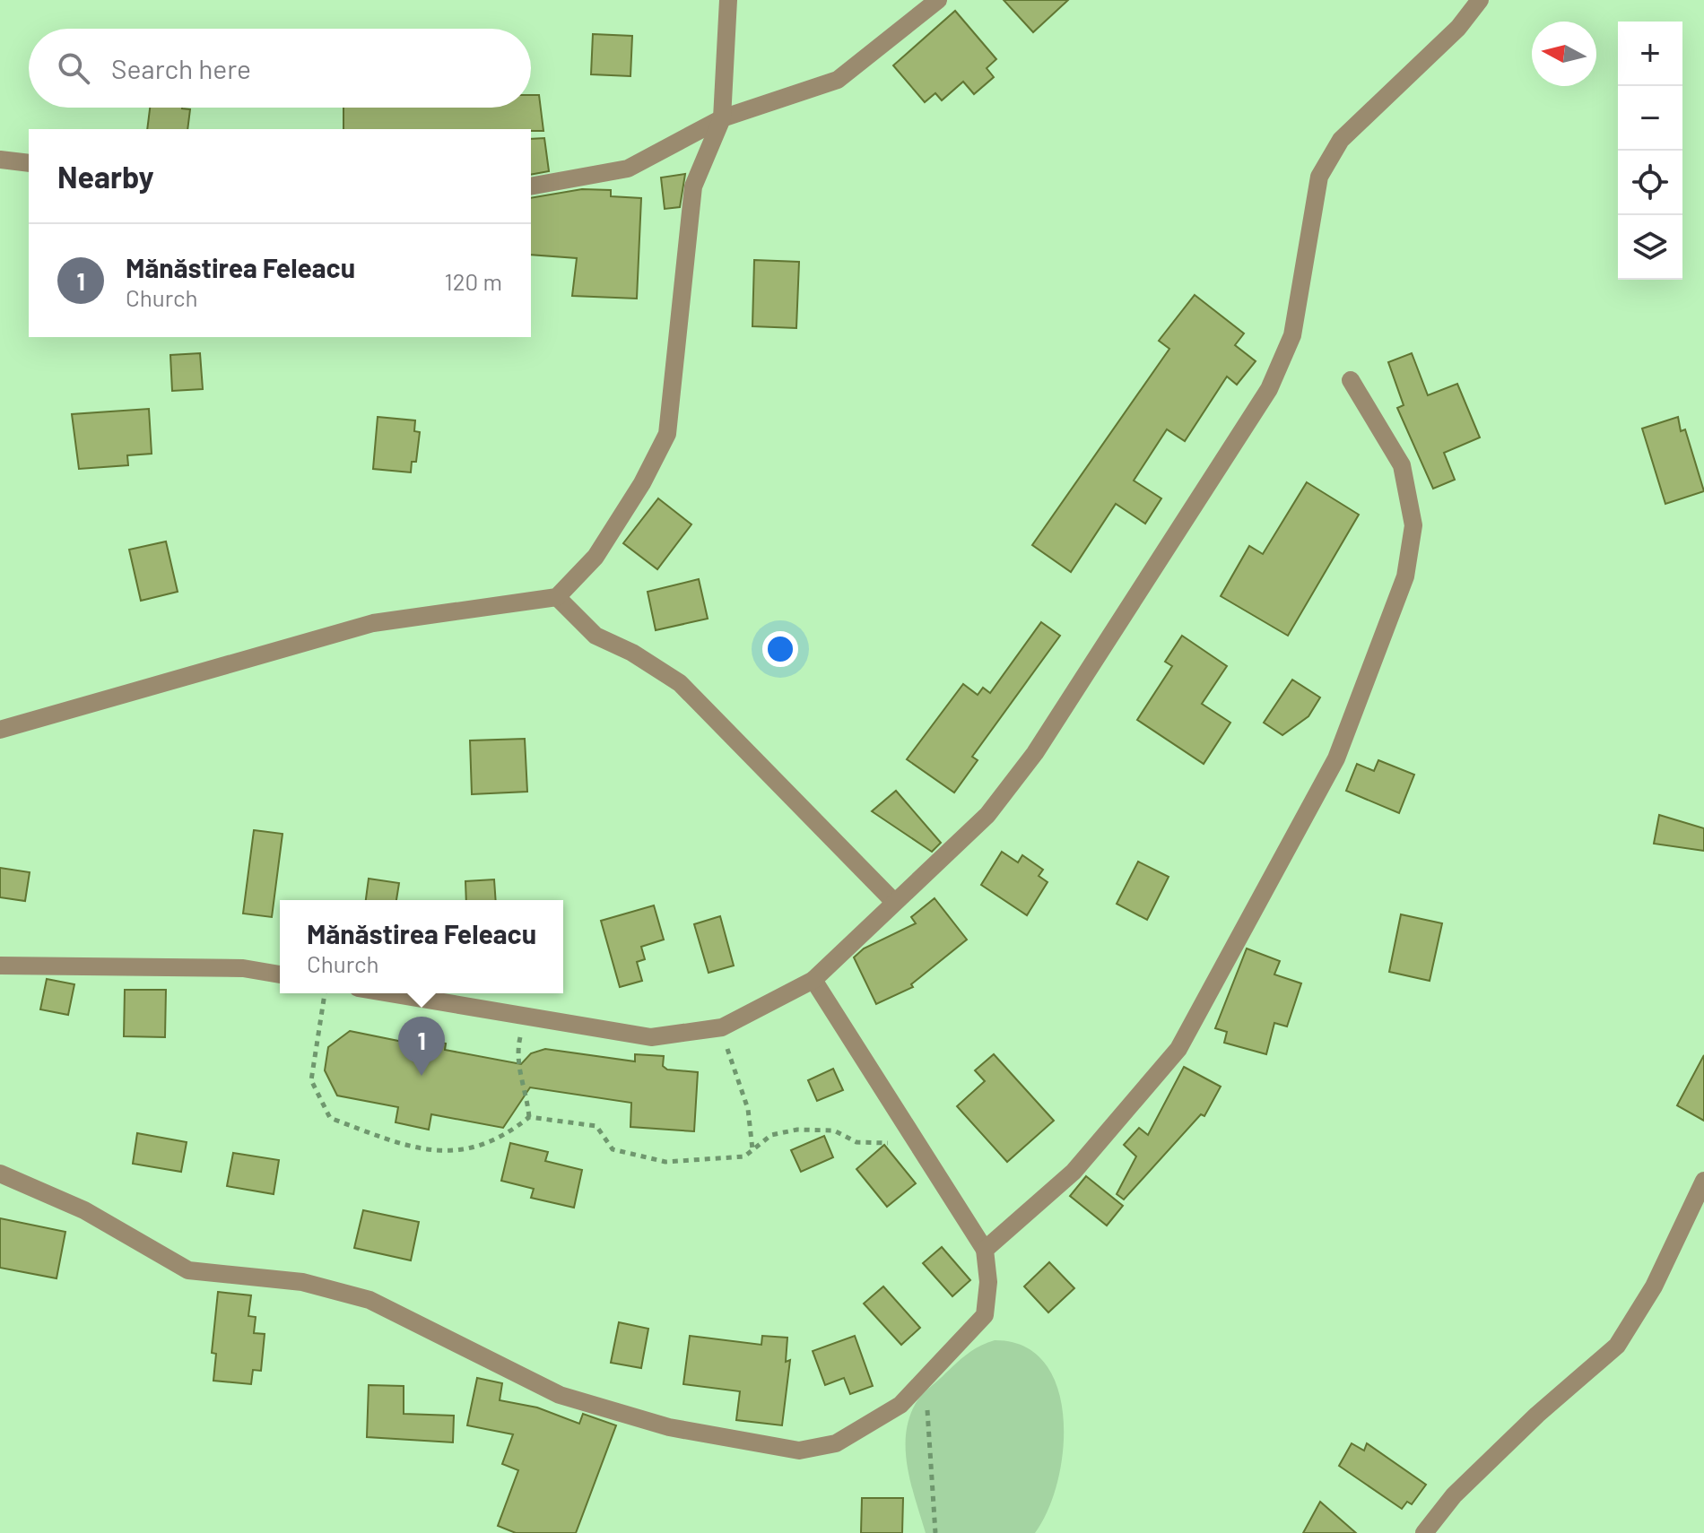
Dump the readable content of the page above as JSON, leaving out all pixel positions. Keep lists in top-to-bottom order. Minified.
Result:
{"north":"left","page":{"map_buttons":["+","−"],"search":"Search here","heading":"Nearby","list":[{"mark":"1","name":"Mănăstirea Feleacu","note":"Church","value":"120 m"}],"popup":["Mănăstirea Feleacu","Church"],"pins":"1"}}
